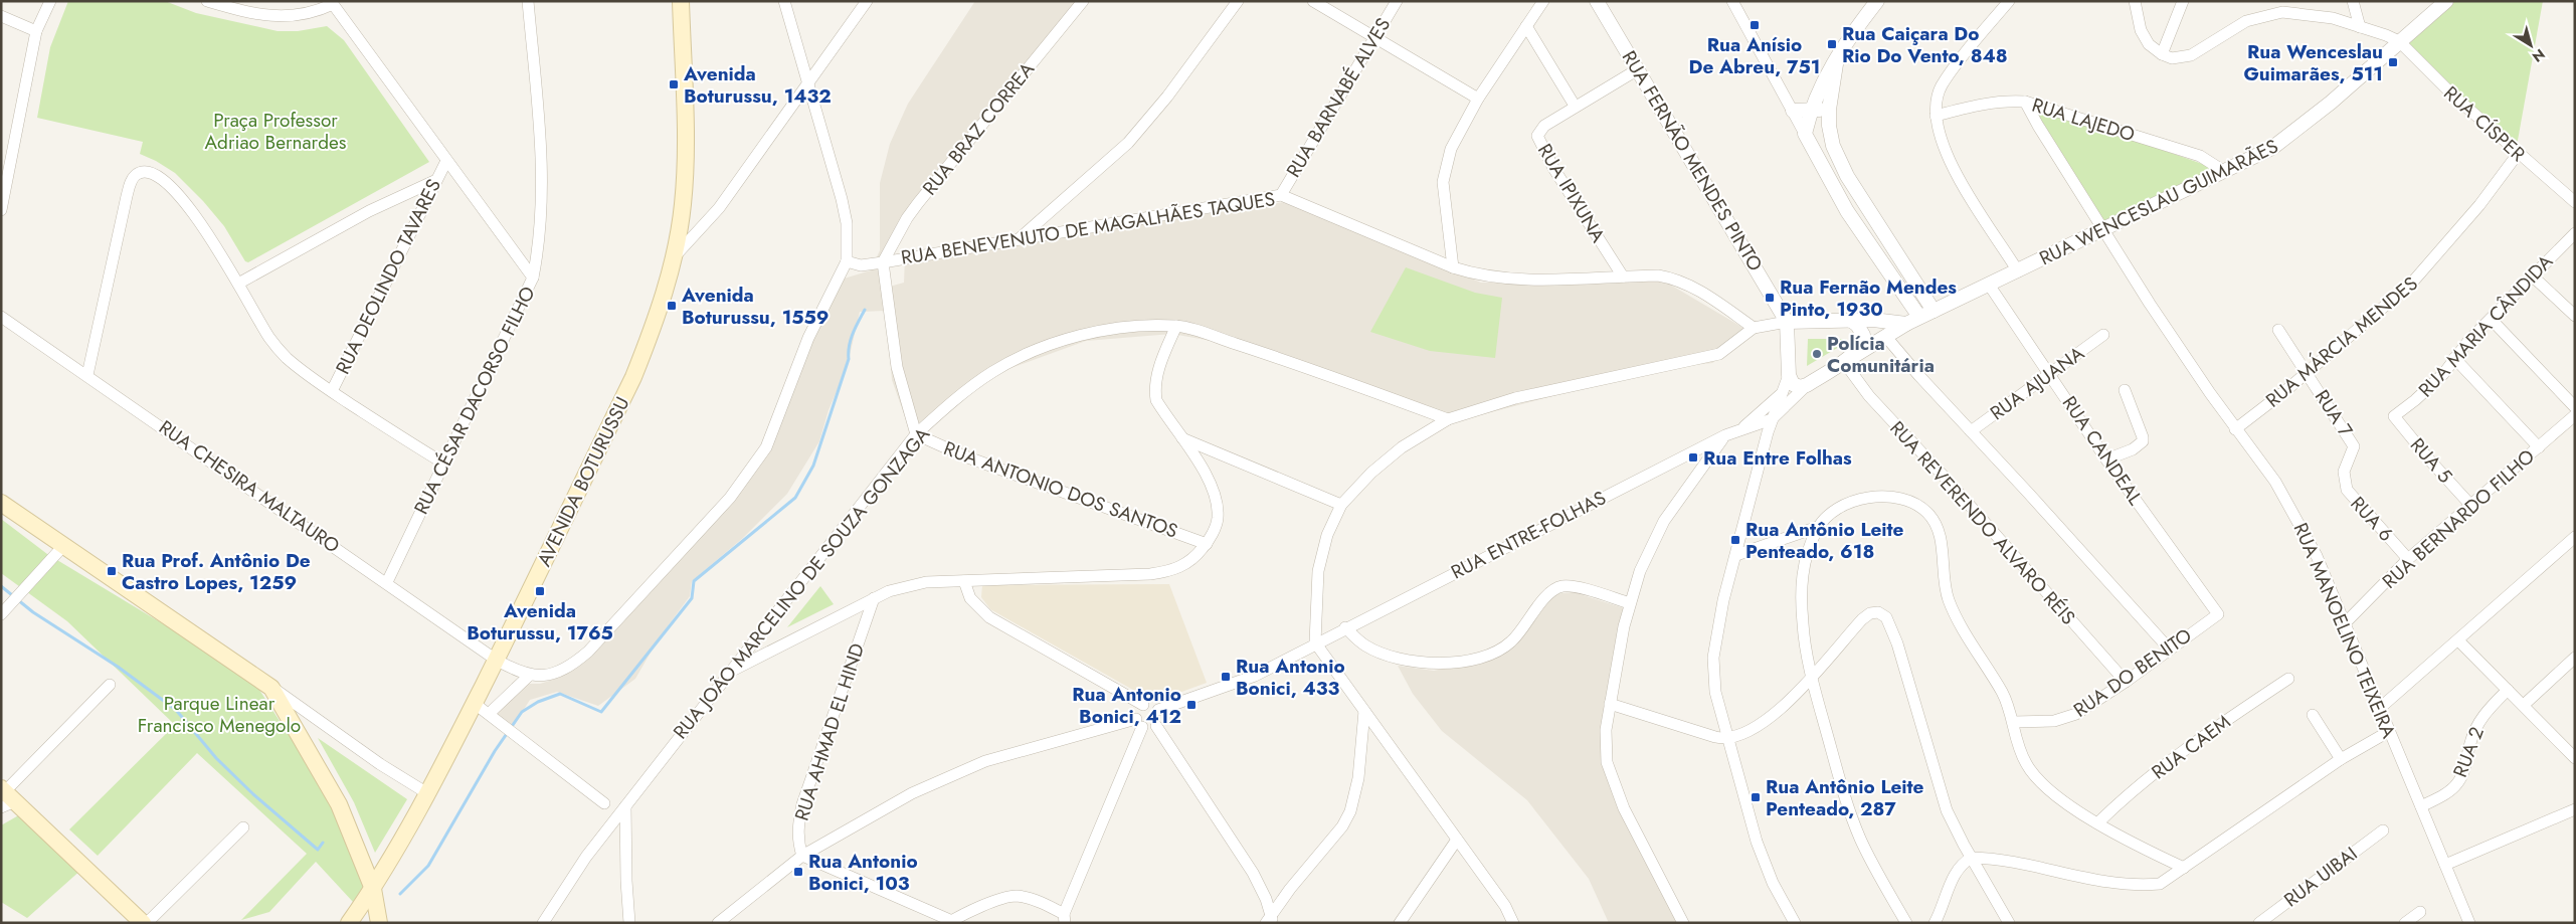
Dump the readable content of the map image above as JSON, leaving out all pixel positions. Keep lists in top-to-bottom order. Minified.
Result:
{"streets":{"main road":["AVENIDA BOTURUSSU"],"street":["RUA BARNABÉ ALVES","RUA LAJEDO","RUA CÍSPER","RUA BRAZ CORREA","RUA FERNÃO MENDES PINTO","RUA IPIXUNA","RUA WENCESLAU GUIMARÃES","RUA BENEVENUTO DE MAGALHÃES TAQUES","RUA DEOLINDO TAVARES","RUA MARIA CÂNDIDA","RUA MÁRCIA MENDES","RUA AJUANA","RUA CÉSAR DACORSO FILHO","RUA 7","RUA CANDEAL","RUA 5","RUA CHESIRA MALTAURO","RUA ANTONIO DOS SANTOS","RUA 6","RUA BERNARDO FILHO","RUA REVERENDO ALVARO RÉIS","RUA ENTRE-FOLHAS","RUA JOÃO MARCELINO DE SOUZA GONZAGA","RUA MANOELINO TEIXEIRA","RUA DO BENITO","RUA AHMAD EL HIND","RUA CAEM","RUA 2","RUA UIBAI"]},"crossings":[["RUA BARNABÉ ALVES","RUA BENEVENUTO DE MAGALHÃES TAQUES"],["RUA LAJEDO","RUA WENCESLAU GUIMARÃES"],["RUA LAJEDO","RUA MANOELINO TEIXEIRA"],["RUA CÍSPER","RUA WENCESLAU GUIMARÃES"],["RUA CÍSPER","RUA MÁRCIA MENDES"],["RUA BRAZ CORREA","RUA BENEVENUTO DE MAGALHÃES TAQUES"],["RUA FERNÃO MENDES PINTO","RUA IPIXUNA"],["RUA IPIXUNA","RUA BENEVENUTO DE MAGALHÃES TAQUES"],["RUA WENCESLAU GUIMARÃES","RUA CANDEAL"],["RUA WENCESLAU GUIMARÃES","RUA REVERENDO ALVARO RÉIS"],["RUA WENCESLAU GUIMARÃES","RUA MANOELINO TEIXEIRA"],["RUA MARIA CÂNDIDA","RUA 5"],["RUA MÁRCIA MENDES","RUA 7"],["RUA MÁRCIA MENDES","RUA MANOELINO TEIXEIRA"],["RUA AJUANA","RUA CANDEAL"],["RUA CÉSAR DACORSO FILHO","RUA CHESIRA MALTAURO"],["RUA 7","RUA 6"],["RUA CANDEAL","RUA DO BENITO"],["RUA 5","RUA BERNARDO FILHO"],["AVENIDA BOTURUSSU","RUA CHESIRA MALTAURO"],["RUA ANTONIO DOS SANTOS","RUA JOÃO MARCELINO DE SOUZA GONZAGA"],["RUA 6","RUA BERNARDO FILHO"],["RUA BERNARDO FILHO","RUA MANOELINO TEIXEIRA"],["RUA REVERENDO ALVARO RÉIS","RUA DO BENITO"],["RUA MANOELINO TEIXEIRA","RUA 2"]],"parks":["Praça Professor Adriao Bernardes","Parque Linear Francisco Menegolo"],"places":{"transit":["Rua Anísio De Abreu, 751","Rua Caiçara Do Rio Do Vento, 848","Rua Wenceslau Guimarães, 511","Avenida Boturussu, 1432","Rua Fernão Mendes Pinto, 1930","Avenida Boturussu, 1559","Rua Entre Folhas","Rua Antônio Leite Penteado, 618","Rua Prof. Antônio De Castro Lopes, 1259","Avenida Boturussu, 1765","Rua Antonio Bonici, 433","Rua Antonio Bonici, 412","Rua Antônio Leite Penteado, 287","Rua Antonio Bonici, 103"],"other":["Polícia Comunitária"]},"north":"bottom right"}
